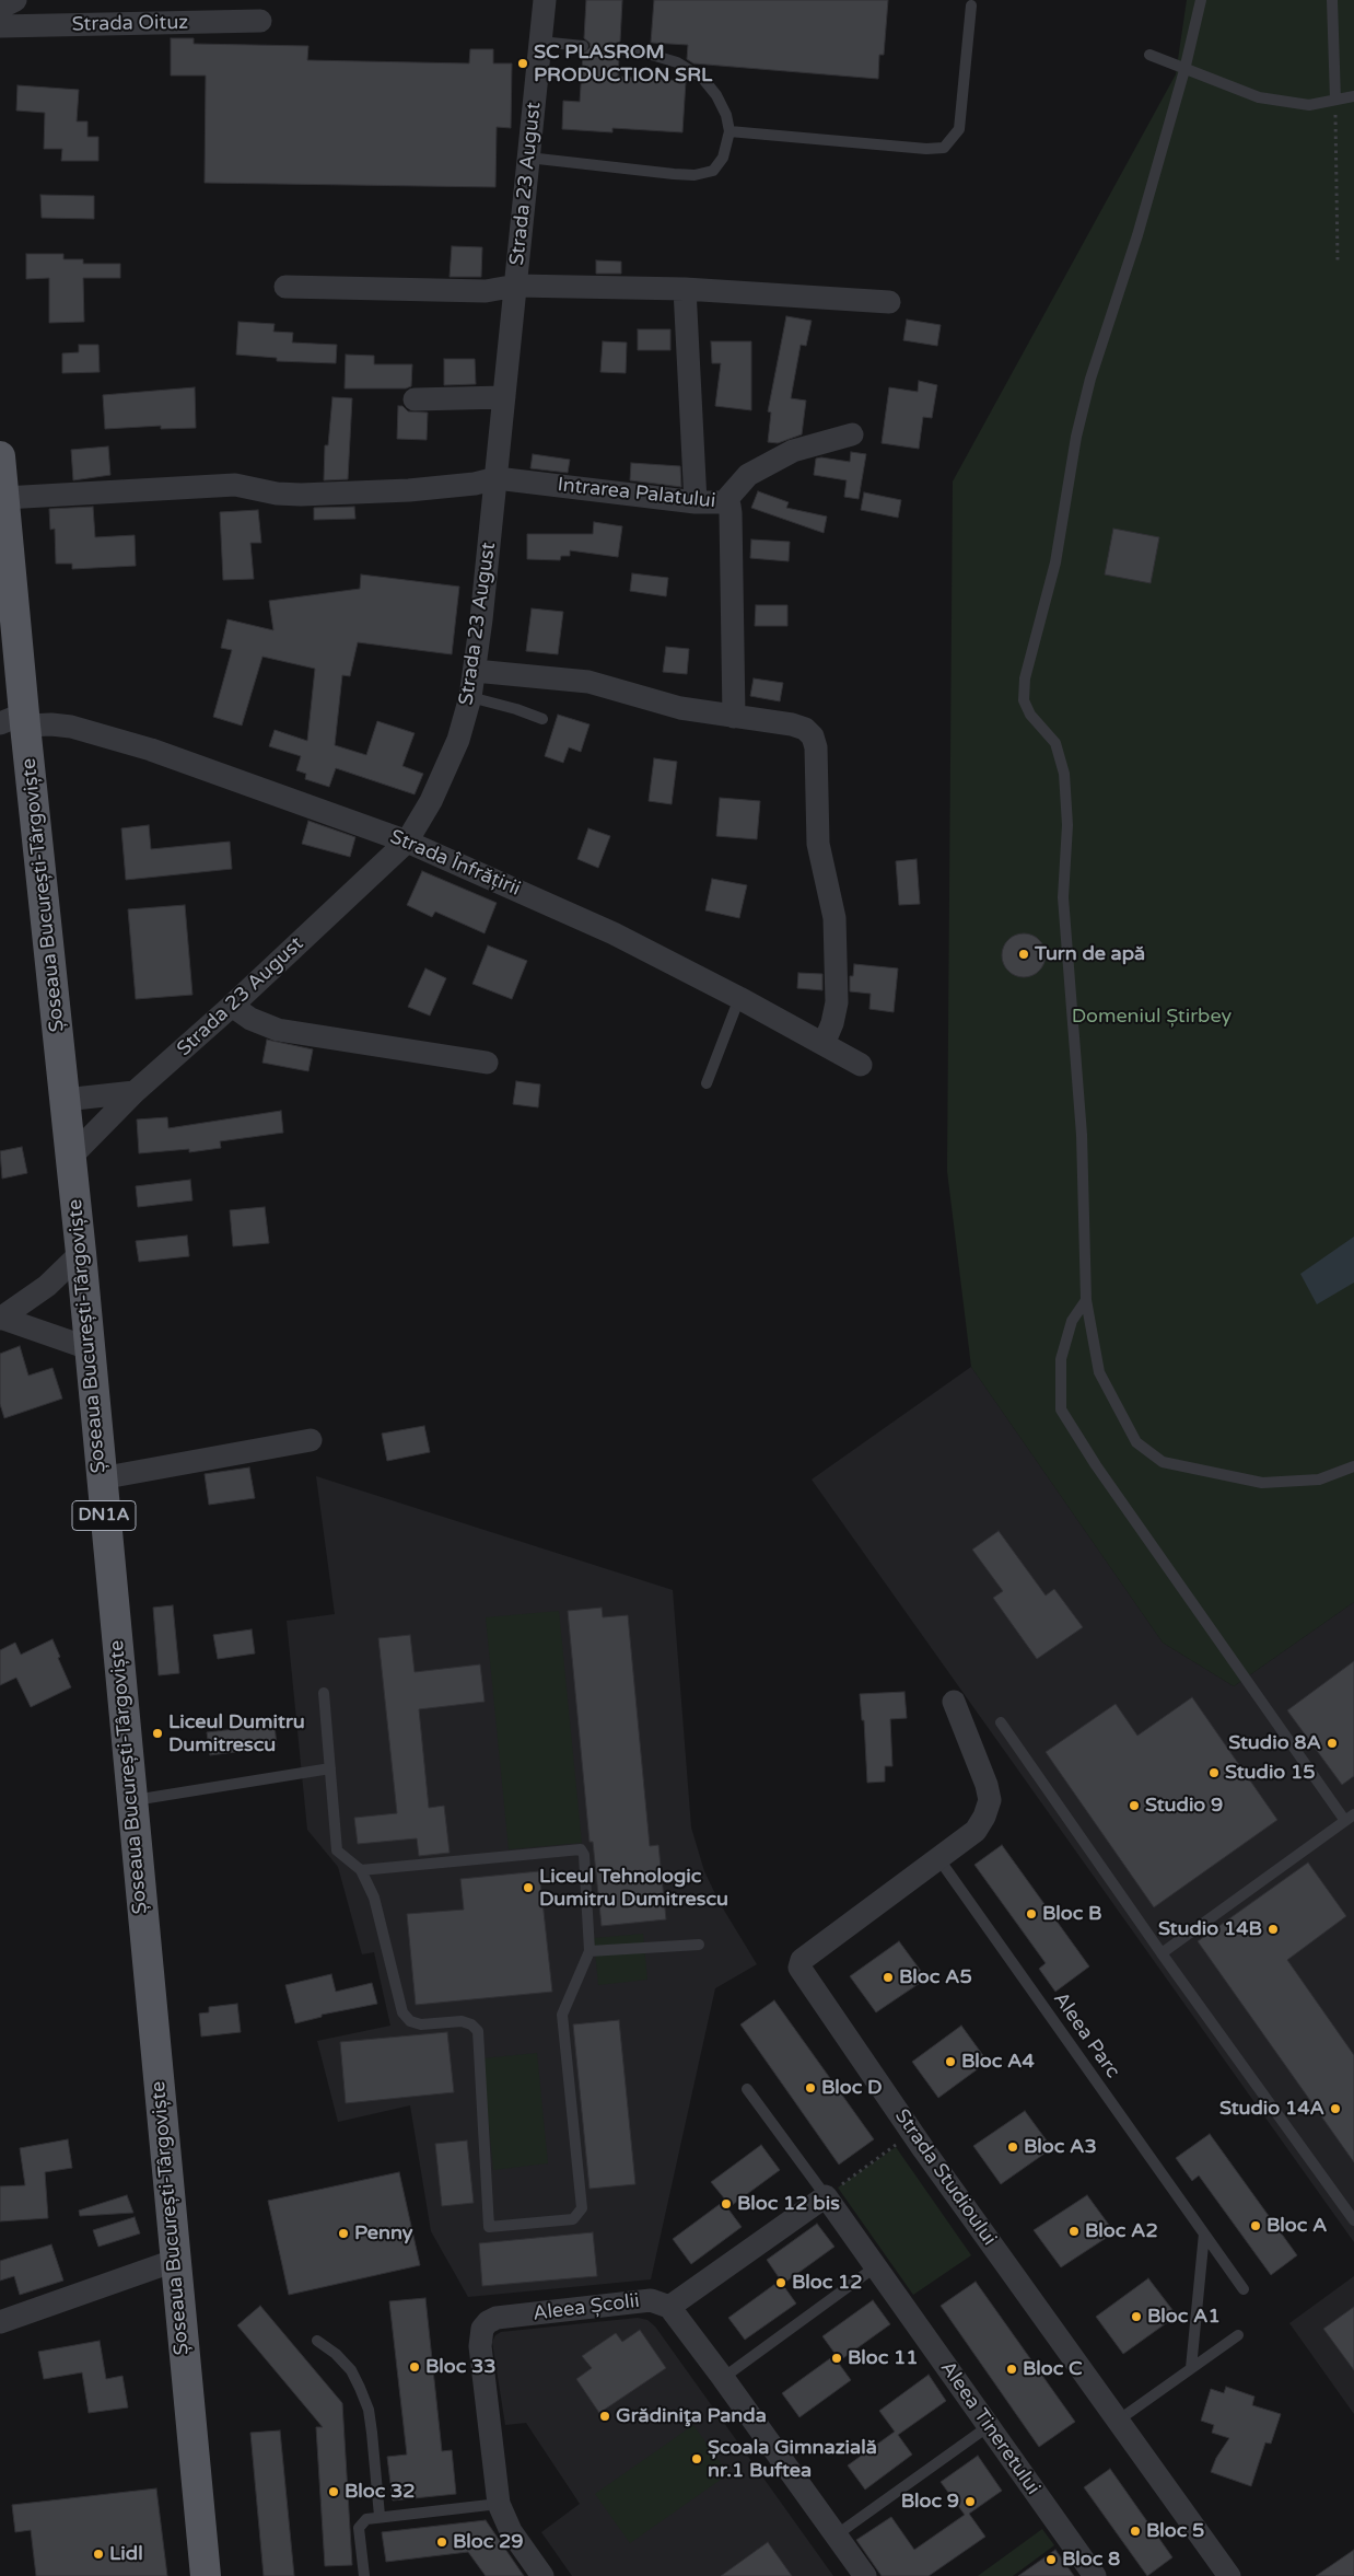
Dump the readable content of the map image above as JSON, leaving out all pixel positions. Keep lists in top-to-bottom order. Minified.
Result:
{"streets":{"main road":["Șoseaua București-Târgoviște","DN1A"],"street":["Strada Oituz","Strada 23 August","Intrarea Palatului","Strada Înfrățirii","Strada Studioului","Aleea Școlii","Aleea Tineretului"],"lane":["Aleea Parc"]},"crossings":[["Strada 23 August","Intrarea Palatului"],["Strada 23 August","Strada Înfrățirii"],["Strada 23 August","Șoseaua București-Târgoviște"],["Intrarea Palatului","Șoseaua București-Târgoviște"],["Strada Înfrățirii","Șoseaua București-Târgoviște"],["Aleea Parc","Strada Studioului"]],"parks":["Domeniul Știrbey"],"places":["SC PLASROM PRODUCTION SRL","Turn de apă","Liceul Dumitru Dumitrescu","Studio 8A","Studio 15","Studio 9","Liceul Tehnologic Dumitru Dumitrescu","Bloc B","Studio 14B","Bloc A5","Bloc A4","Bloc D","Studio 14A","Bloc A3","Bloc 12 bis","Bloc A","Bloc A2","Penny","Bloc 12","Bloc A1","Bloc 11","Bloc 33","Bloc C","Grădiniţa Panda","Școala Gimnazială nr.1 Buftea","Bloc 32","Bloc 9","Bloc 5","Bloc 29","Lidl","Bloc 8"]}
